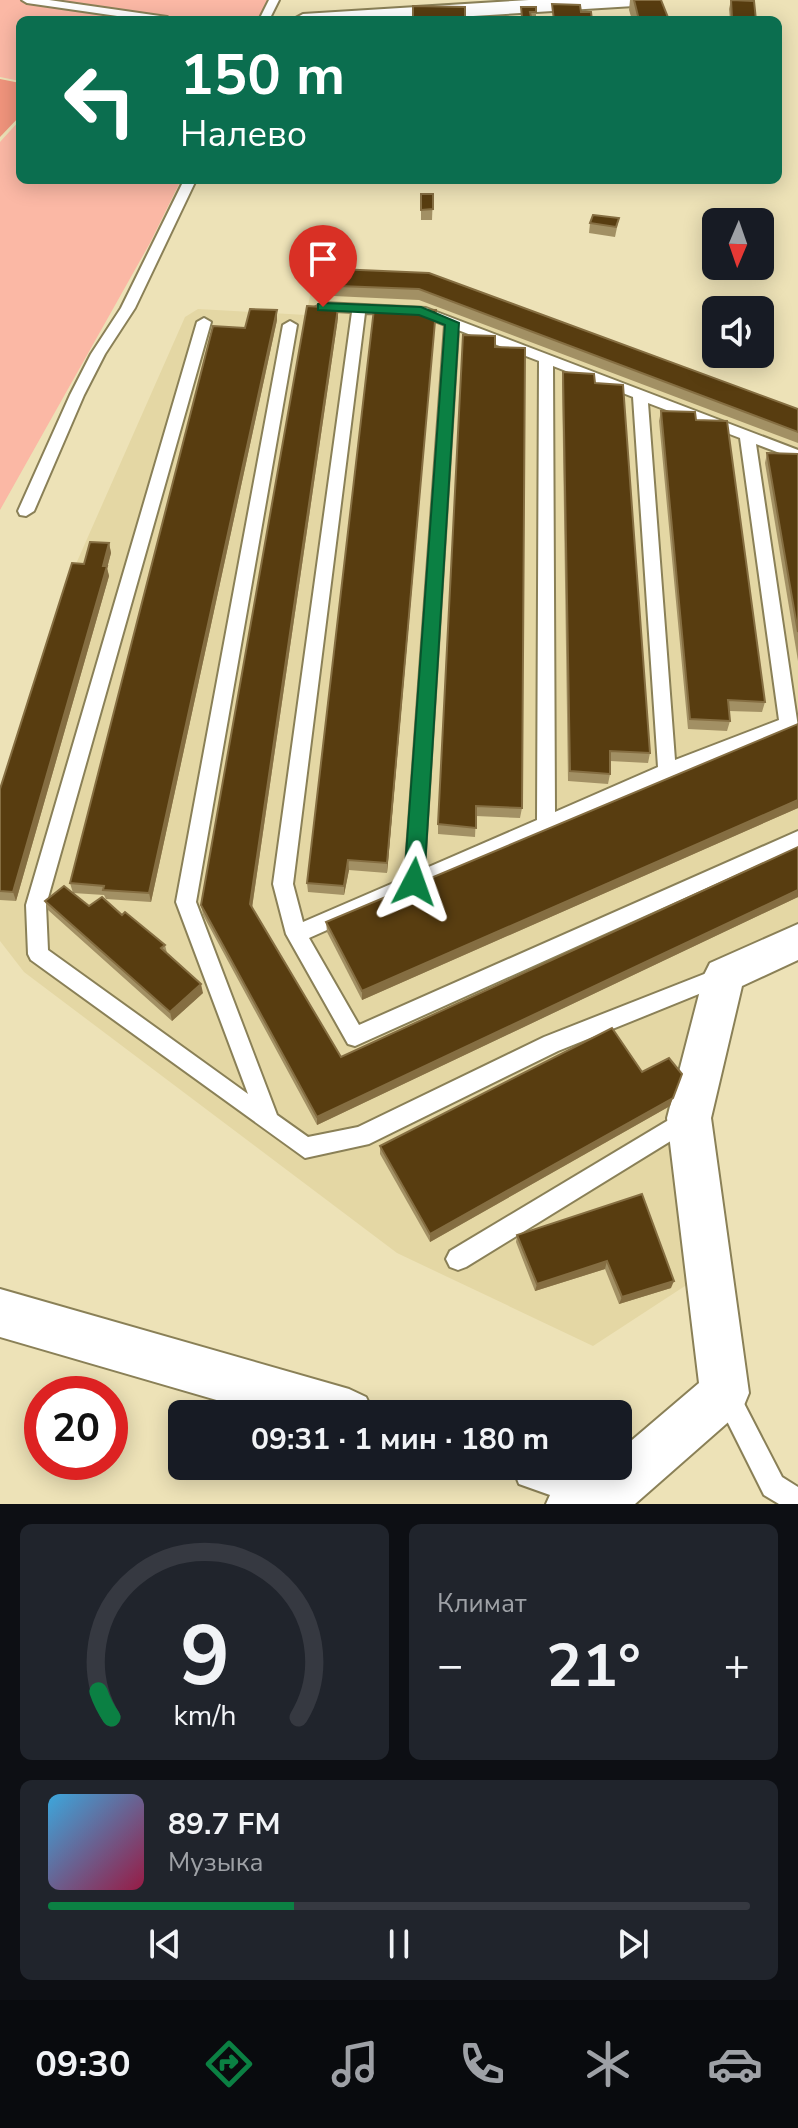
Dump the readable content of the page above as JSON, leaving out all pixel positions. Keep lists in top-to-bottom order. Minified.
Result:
{"north":"bottom","page":{"turn":["150 m","Налево"],"limit":"20","trip":"09:31 · 1 мин · 180 m","tile":"Климат","heat":["−","21°","+"],"song":["89.7 FM","Музыка"],"tabs":"09:30","gauge":["9","km/h"]}}
